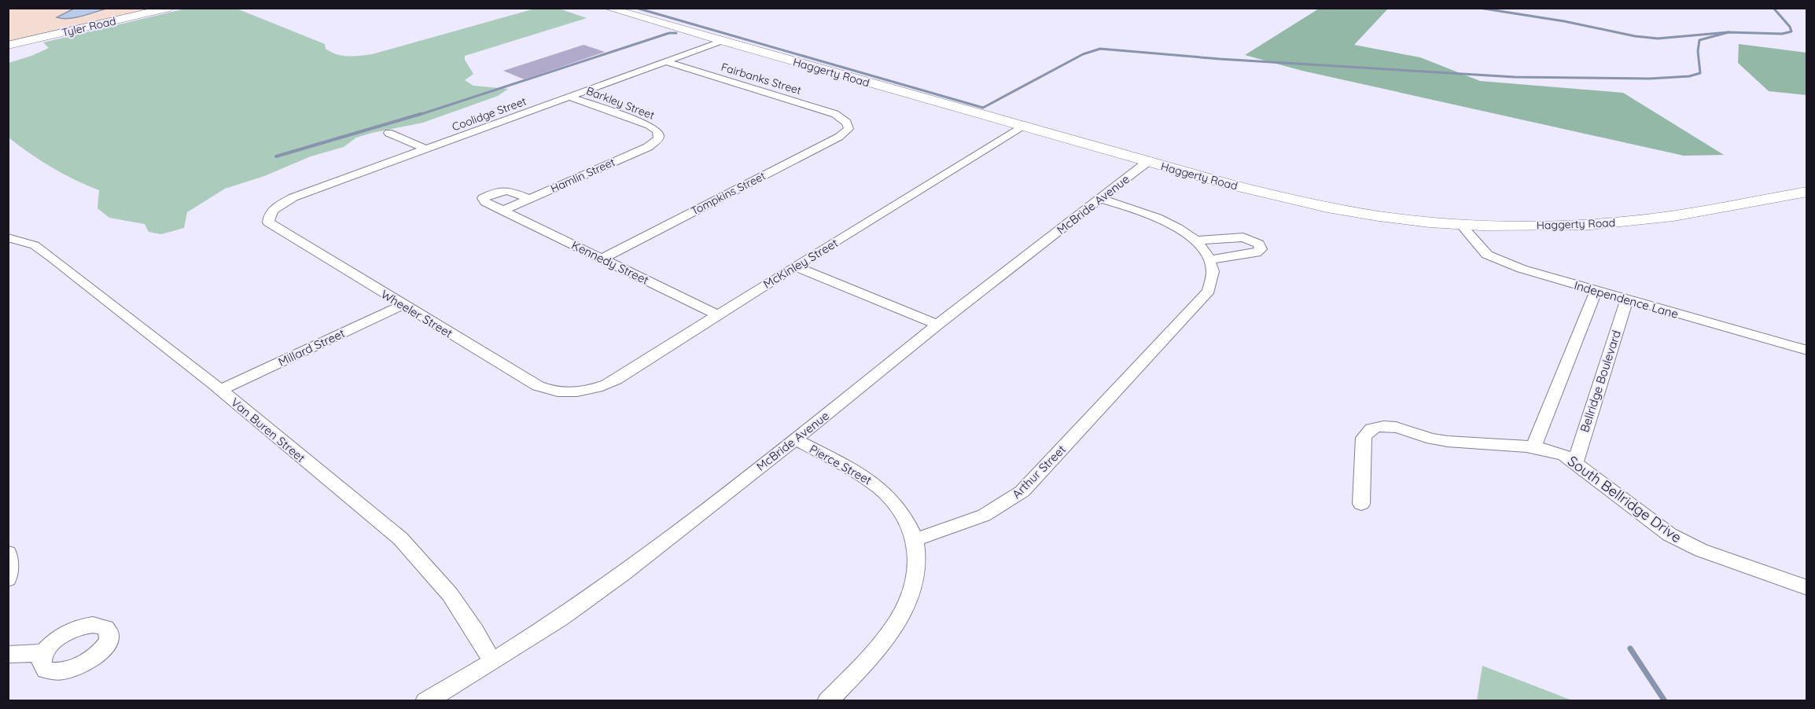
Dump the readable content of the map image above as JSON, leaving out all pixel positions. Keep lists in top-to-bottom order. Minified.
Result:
{"streets":{"main road":["Tyler Road","Haggerty Road"],"street":["Fairbanks Street","Barkley Street","Coolidge Street","Hamlin Street","Tompkins Street","McBride Avenue","Kennedy Street","McKinley Street","Independence Lane","Wheeler Street","Millard Street","Bellridge Boulevard","Van Buren Street","Pierce Street","Arthur Street","South Bellridge Drive"]},"crossings":[["Haggerty Road","Coolidge Street"],["Haggerty Road","McBride Avenue"],["Haggerty Road","McKinley Street"],["Haggerty Road","Independence Lane"],["Fairbanks Street","Coolidge Street"],["Fairbanks Street","Tompkins Street"],["Barkley Street","Coolidge Street"],["Barkley Street","Hamlin Street"],["Coolidge Street","Wheeler Street"],["Hamlin Street","Kennedy Street"],["Tompkins Street","Kennedy Street"],["McBride Avenue","Van Buren Street"],["McBride Avenue","Pierce Street"],["Kennedy Street","McKinley Street"],["McKinley Street","Wheeler Street"],["Independence Lane","Bellridge Boulevard"],["Wheeler Street","Millard Street"],["Millard Street","Van Buren Street"],["Bellridge Boulevard","South Bellridge Drive"],["Pierce Street","Arthur Street"]]}
